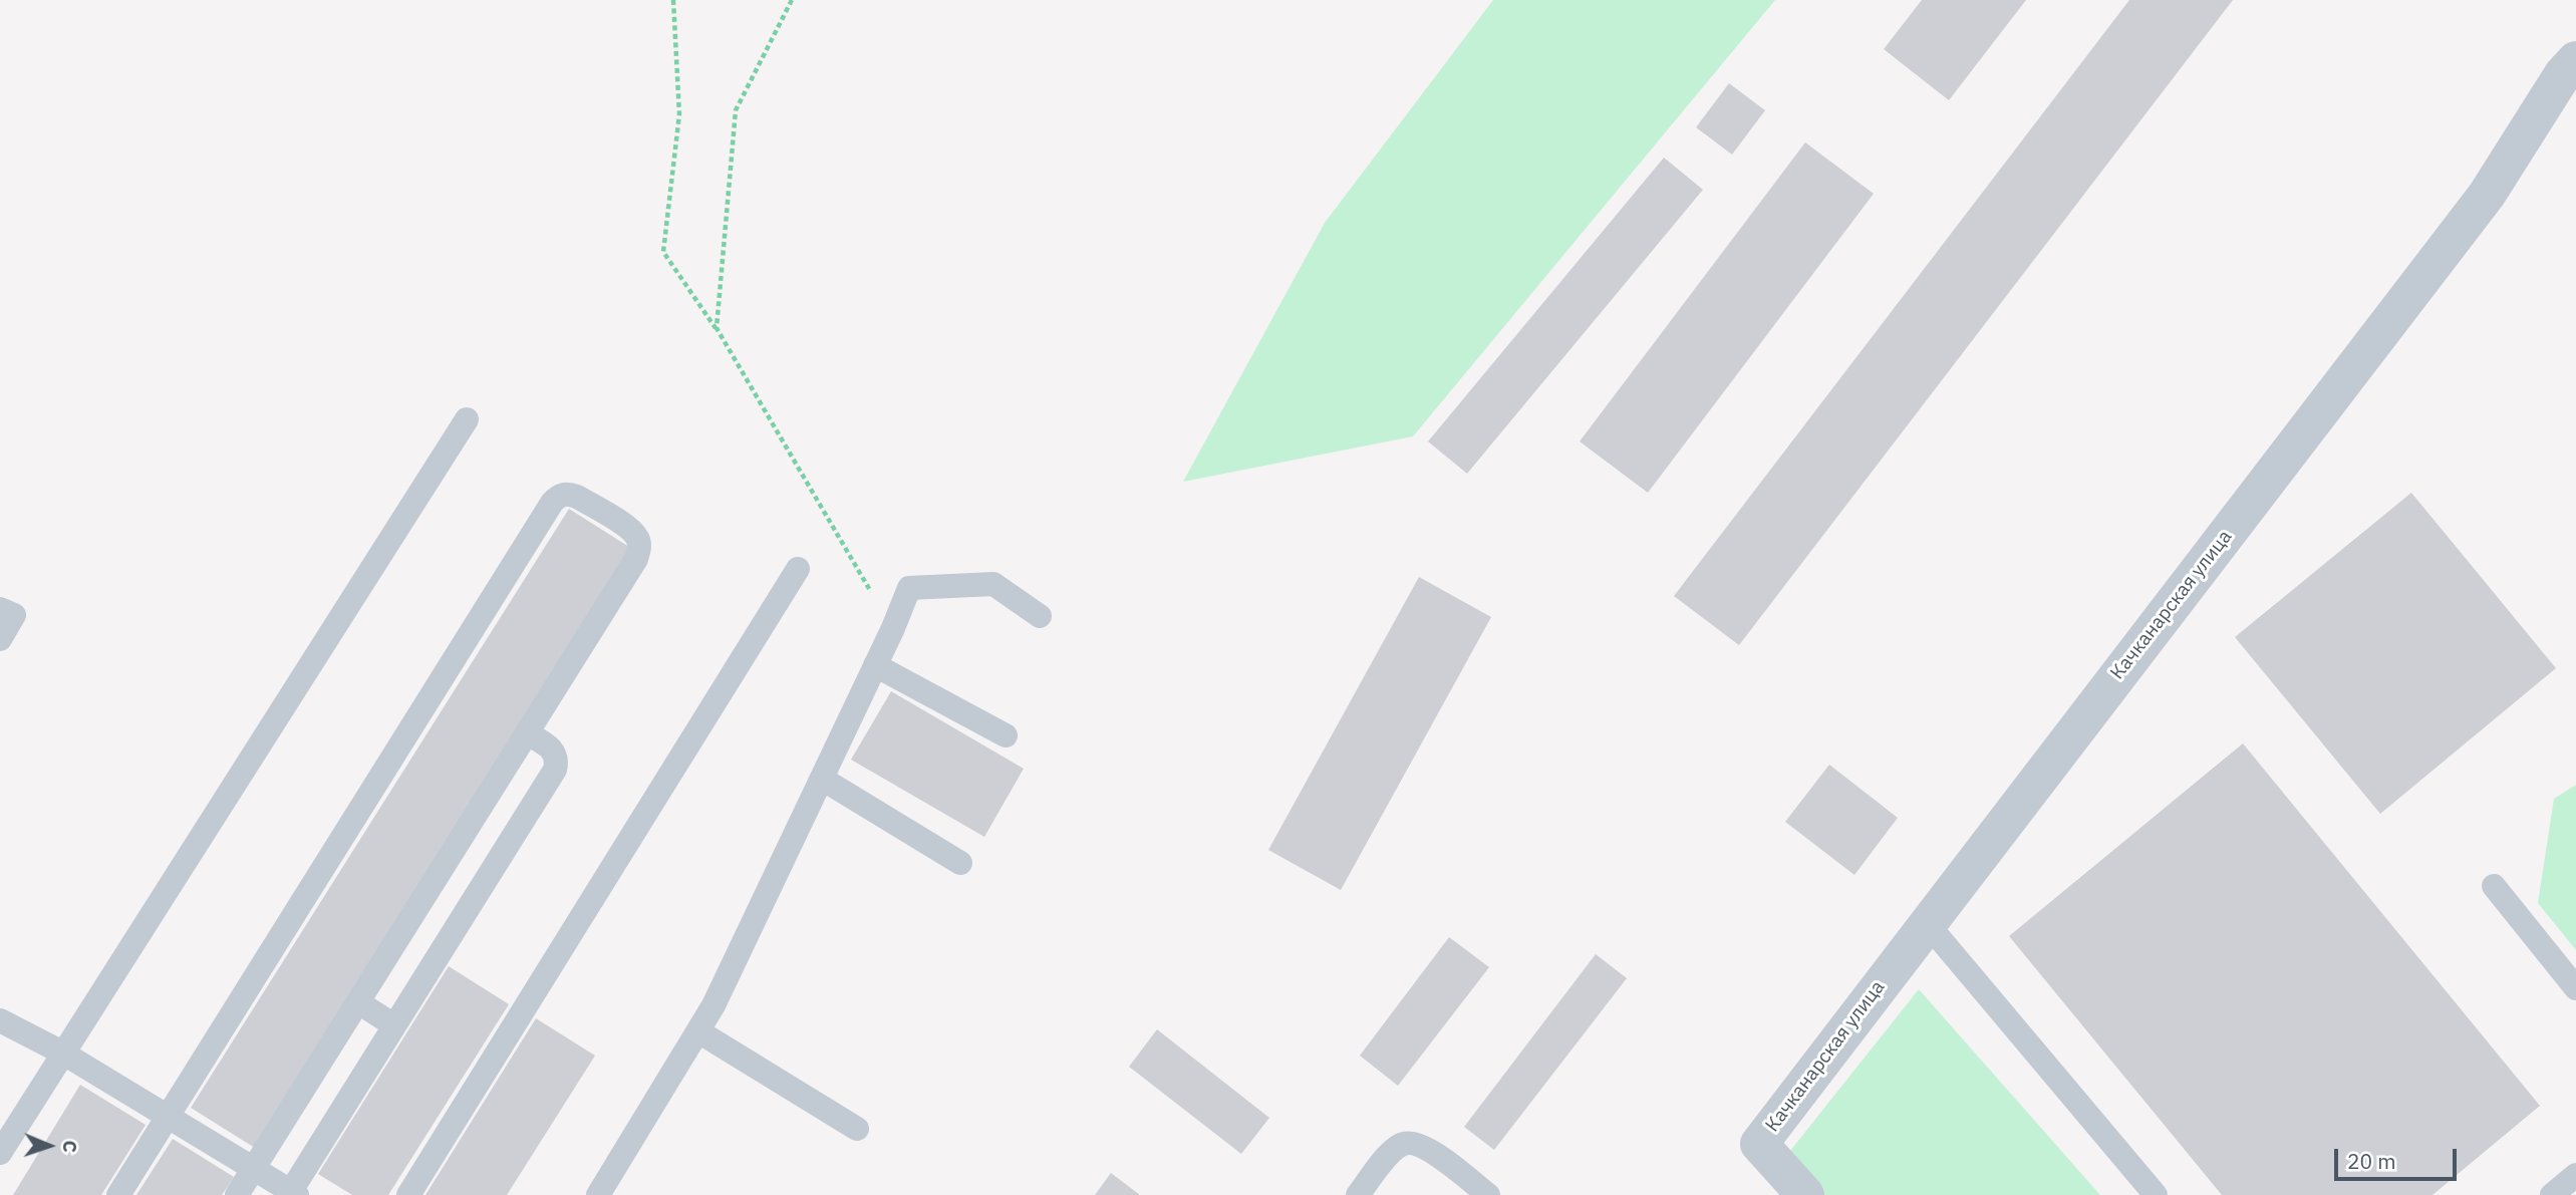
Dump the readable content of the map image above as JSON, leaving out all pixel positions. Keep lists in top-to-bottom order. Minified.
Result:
{"streets":{"street":["Качканарская улица"]},"scale_bar":"20 m","north":"right"}
